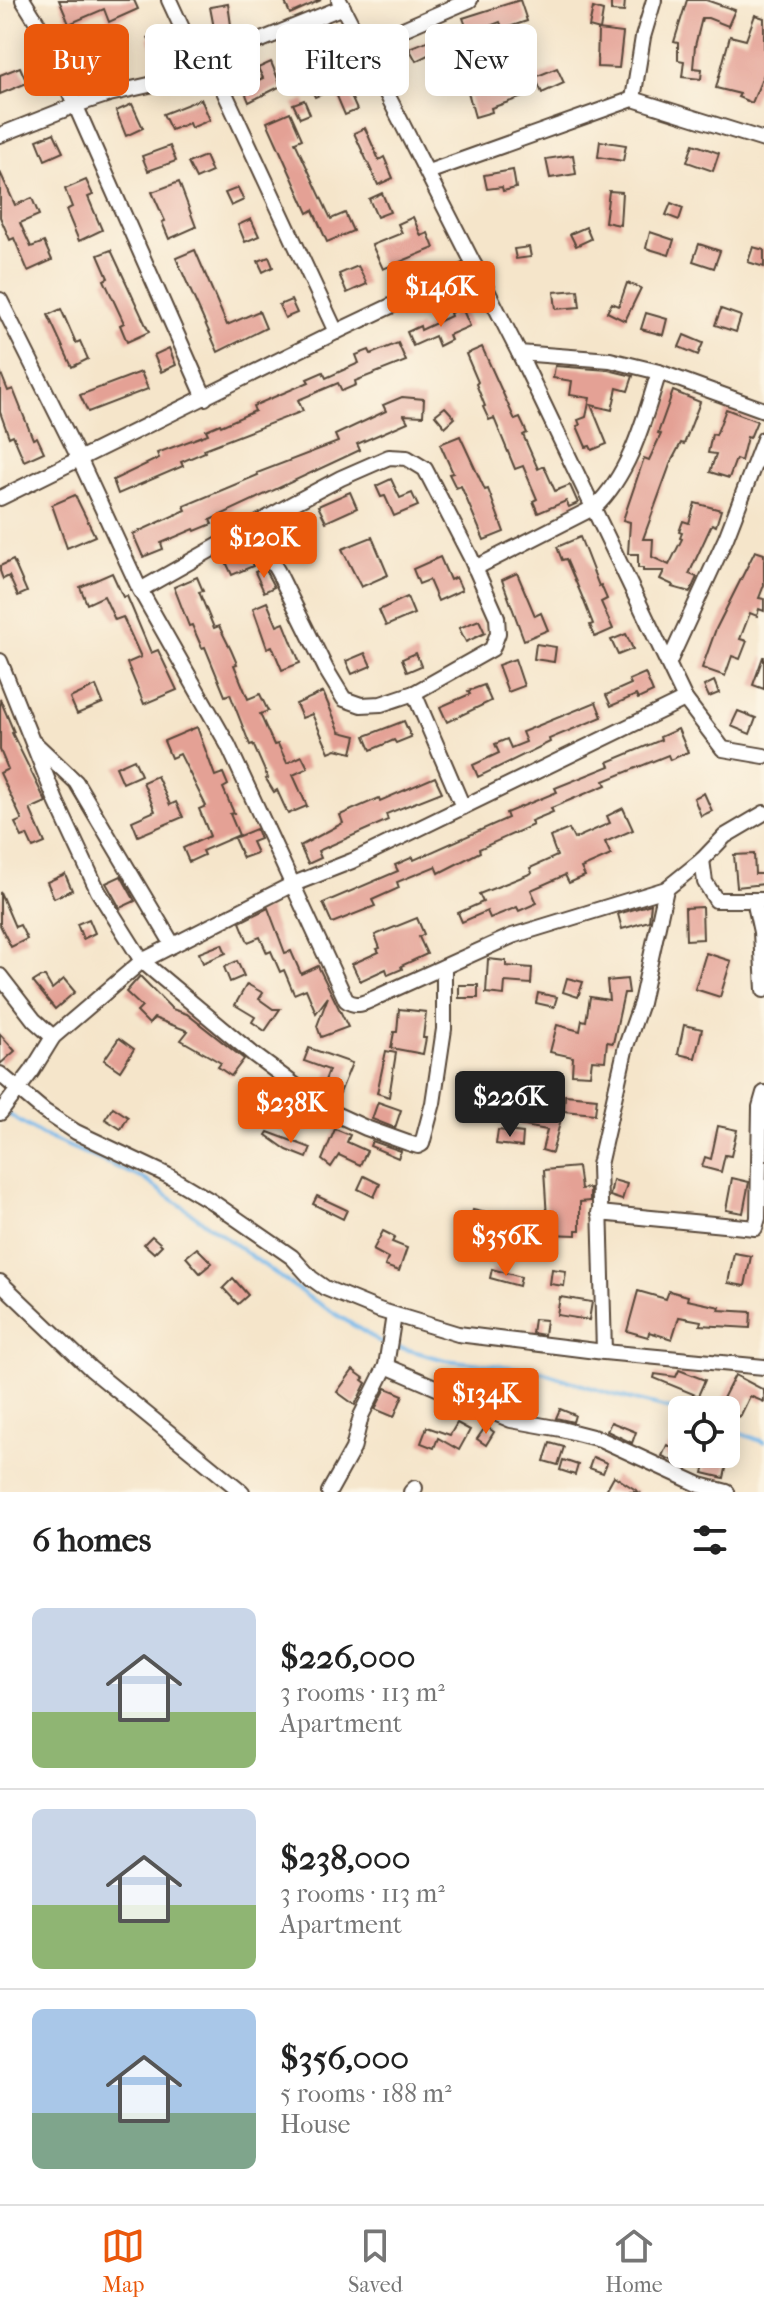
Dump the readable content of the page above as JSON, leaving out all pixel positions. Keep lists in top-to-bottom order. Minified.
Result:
{"page":{"chip":["Buy","Rent","Filters","New"],"price":["$146K","$120K","$226K","$238K","$356K","$134K"],"heading":"6 homes","list":[{"name":"$226,000","note":"3 rooms · 113 m² · Apartment"},{"name":"$238,000","note":"3 rooms · 113 m² · Apartment"},{"name":"$356,000","note":"5 rooms · 188 m² · House"}],"tabs":["Map","Saved","Home"]}}
